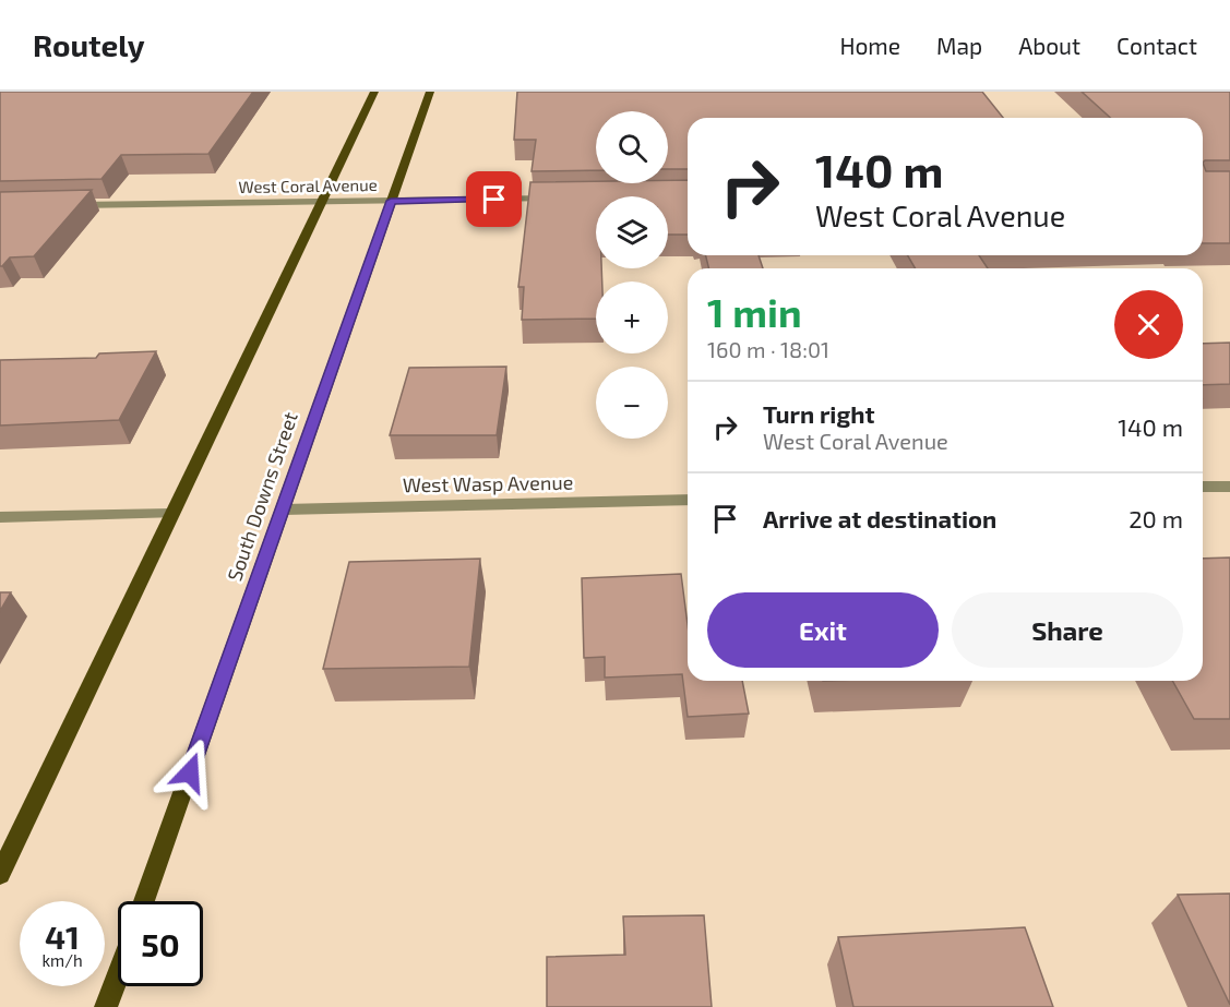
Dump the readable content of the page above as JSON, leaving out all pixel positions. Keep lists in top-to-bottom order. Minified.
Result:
{"streets":{"main road":["South Downs Street"],"street":["West Coral Avenue","West Wasp Avenue"]},"crossings":[["West Coral Avenue","South Downs Street"],["West Wasp Avenue","South Downs Street"]],"page":{"header":"Routely","nav":["Home","Map","About","Contact"],"map_buttons":["+","−"],"turn":["140 m","West Coral Avenue"],"heading":["1 min","160 m · 18:01"],"list":[{"name":"Turn right","note":"West Coral Avenue","value":"140 m"},{"name":"Arrive at destination","value":"20 m"}],"buttons":["Exit","Share"],"speed":"41 km/h","limit":"50"}}
